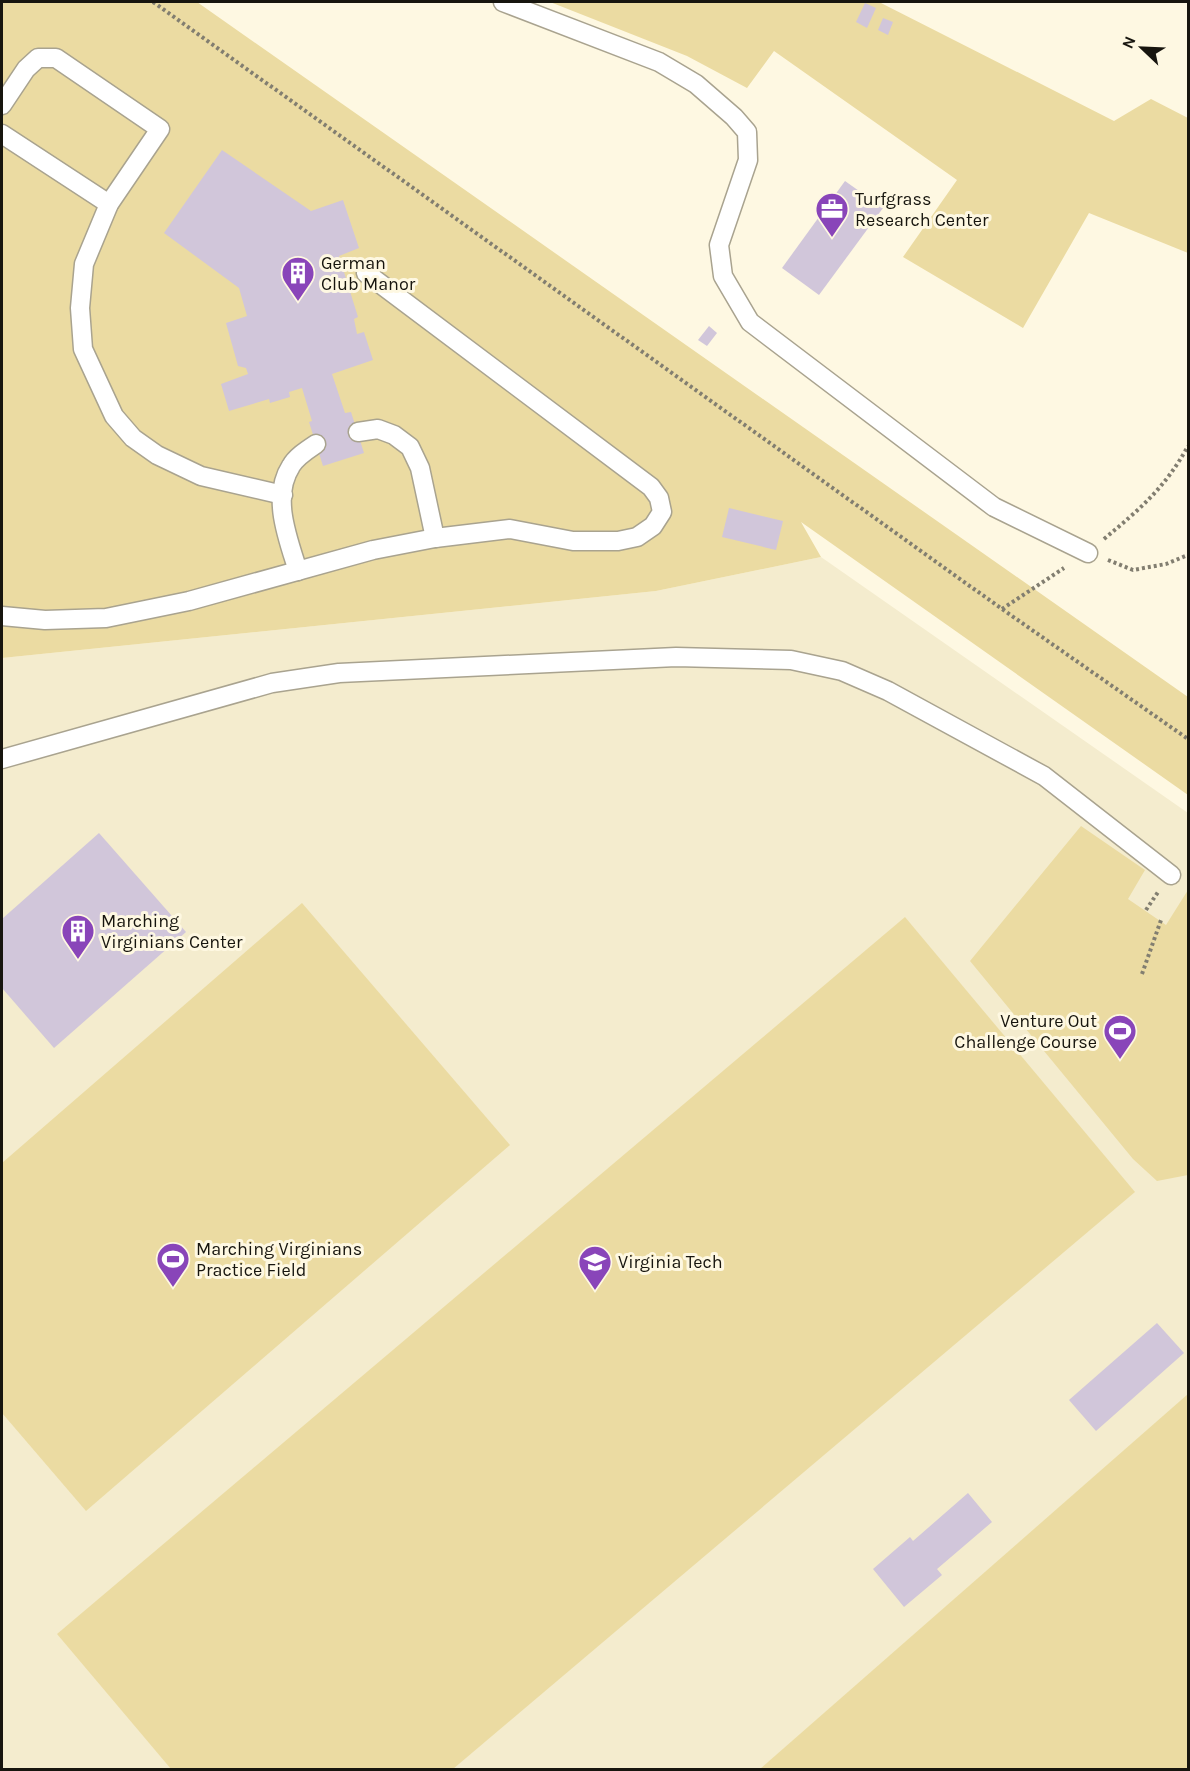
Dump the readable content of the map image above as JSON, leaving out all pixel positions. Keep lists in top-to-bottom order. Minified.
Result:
{"places":{"office":["Turfgrass Research Center"],"building":["German Club Manor","Marching Virginians Center"],"sports":["Venture Out Challenge Course","Marching Virginians Practice Field"],"school or university":["Virginia Tech"]},"north":"top left"}
